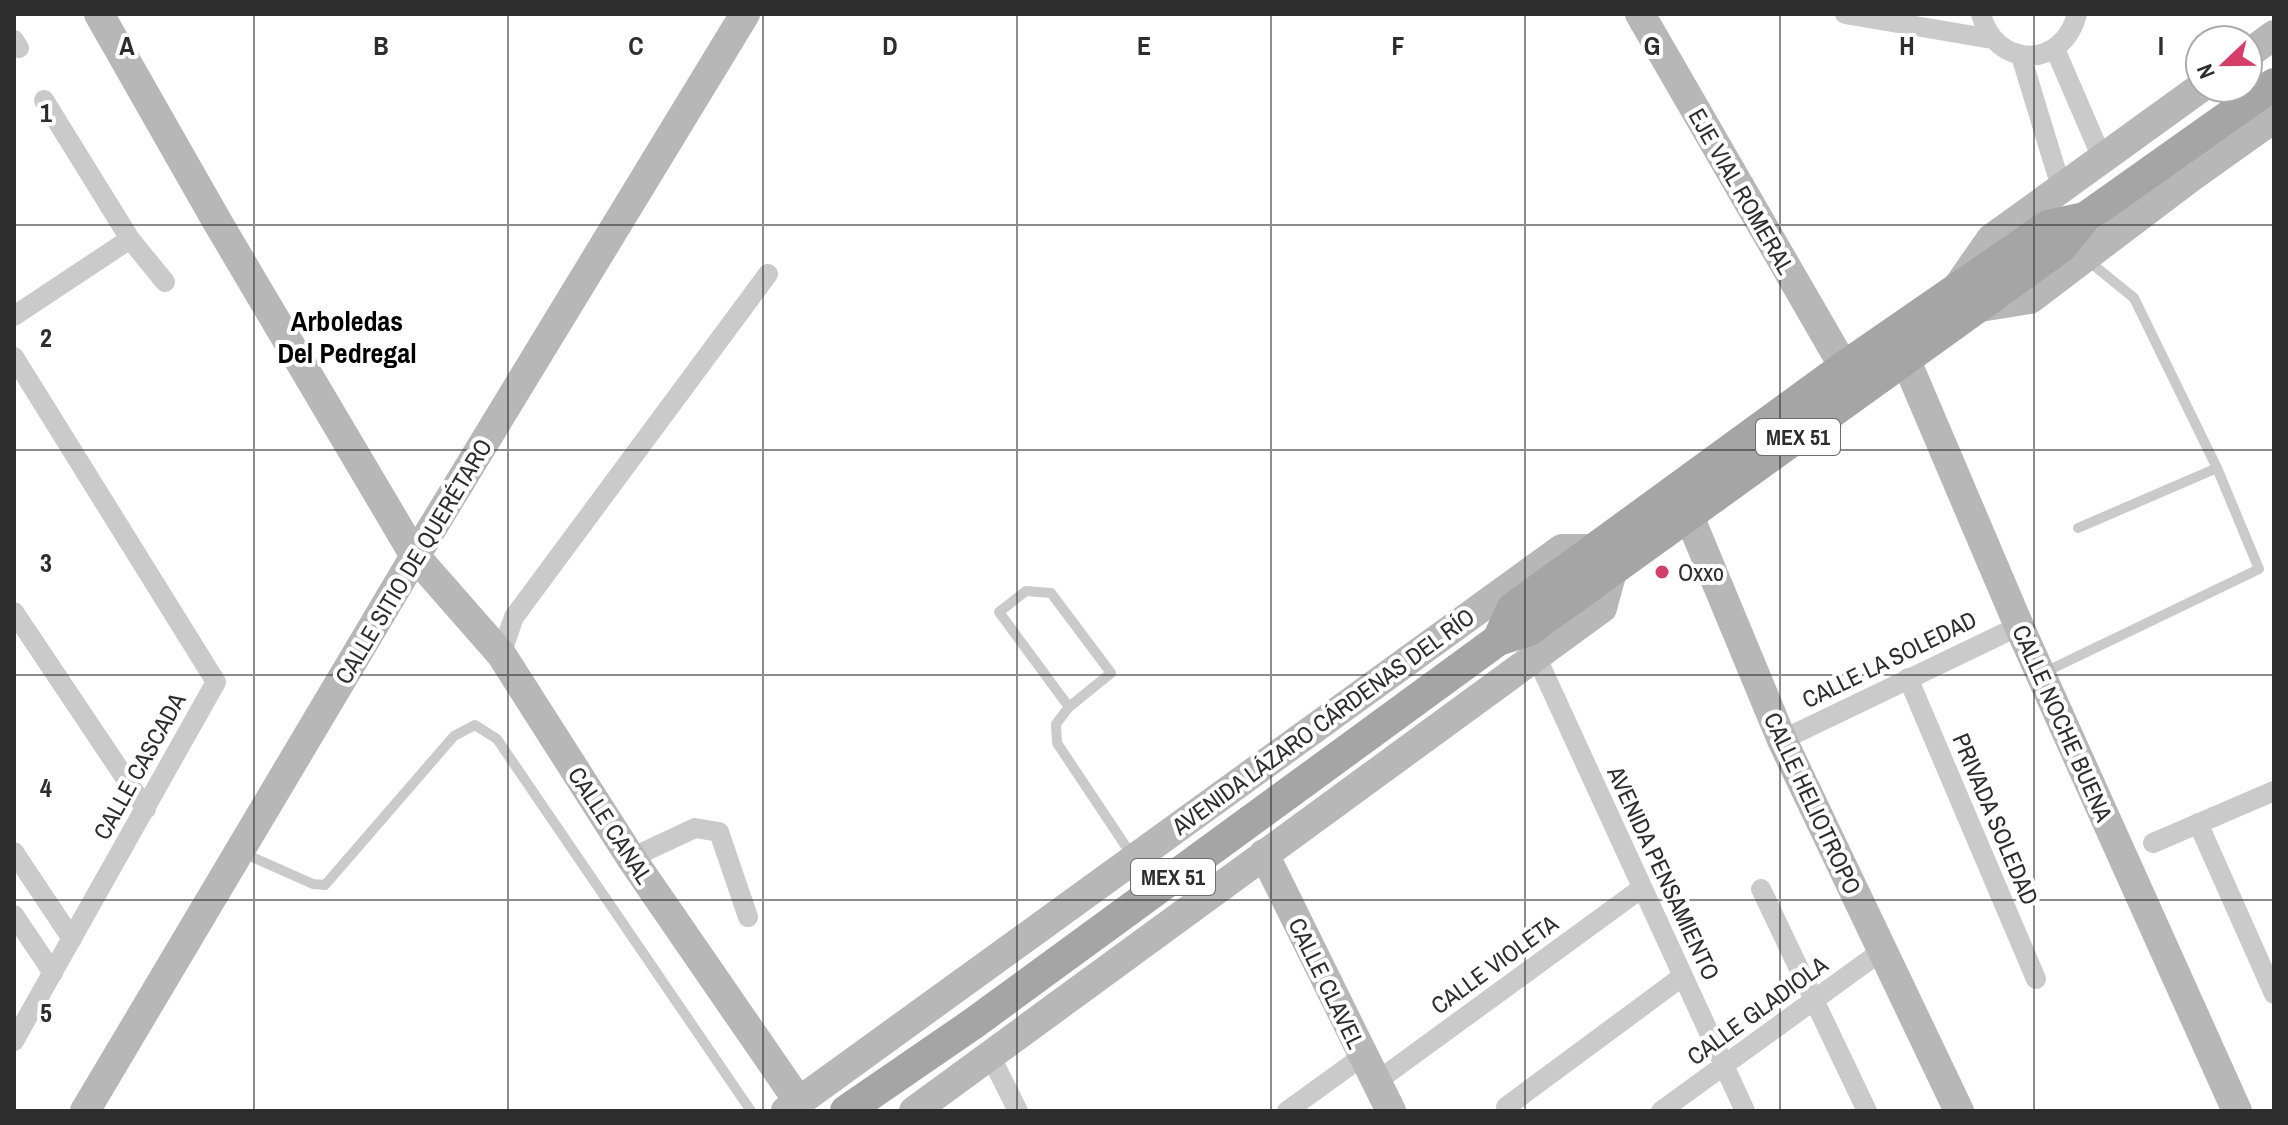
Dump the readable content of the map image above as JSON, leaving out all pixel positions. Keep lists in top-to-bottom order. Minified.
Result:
{"streets":{"main road":["MEX 51","AVENIDA LÁZARO CÁRDENAS DEL RÍO"],"street":["EJE VIAL ROMERAL","CALLE SITIO DE QUERÉTARO","CALLE LA SOLEDAD","CALLE NOCHE BUENA","CALLE CASCADA","CALLE HELIOTROPO","PRIVADA SOLEDAD","CALLE CANAL","AVENIDA PENSAMIENTO","CALLE VIOLETA","CALLE CLAVEL","CALLE GLADIOLA"]},"crossings":[["EJE VIAL ROMERAL","AVENIDA LÁZARO CÁRDENAS DEL RÍO"],["CALLE SITIO DE QUERÉTARO","CALLE CANAL"],["CALLE LA SOLEDAD","CALLE NOCHE BUENA"],["CALLE LA SOLEDAD","CALLE HELIOTROPO"],["CALLE LA SOLEDAD","PRIVADA SOLEDAD"],["AVENIDA LÁZARO CÁRDENAS DEL RÍO","CALLE NOCHE BUENA"],["AVENIDA LÁZARO CÁRDENAS DEL RÍO","CALLE HELIOTROPO"],["AVENIDA LÁZARO CÁRDENAS DEL RÍO","CALLE CANAL"],["CALLE HELIOTROPO","CALLE GLADIOLA"],["AVENIDA PENSAMIENTO","CALLE VIOLETA"],["AVENIDA PENSAMIENTO","CALLE GLADIOLA"],["CALLE VIOLETA","CALLE CLAVEL"]],"districts":["Arboledas Del Pedregal"],"places":["Oxxo"],"north":"left","grid":{"columns":["A","B","C","D","E","F","G","H","I"],"rows":["1","2","3","4","5"]}}
